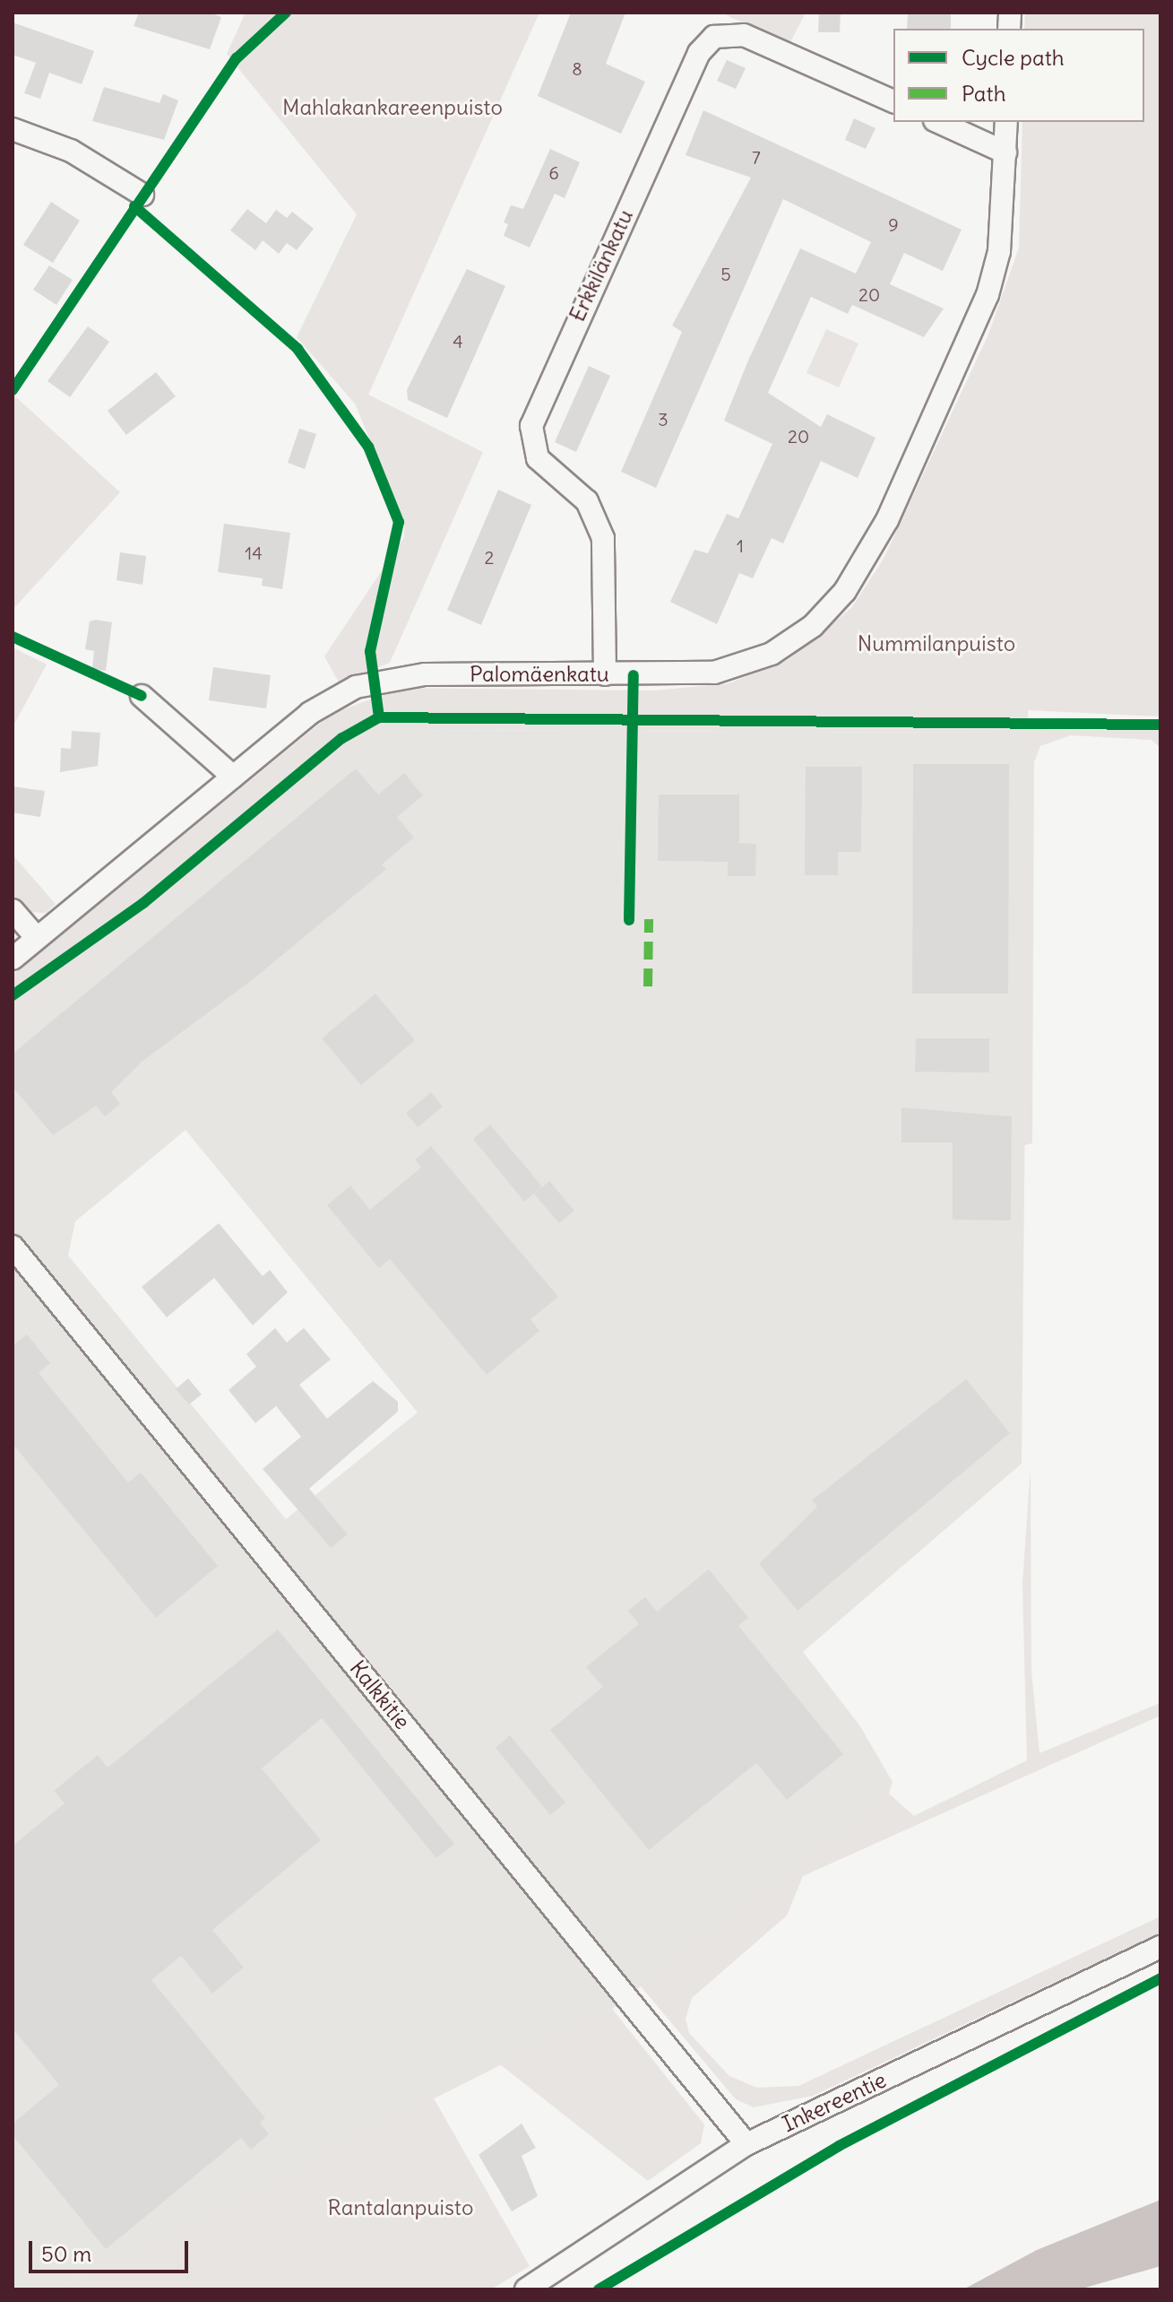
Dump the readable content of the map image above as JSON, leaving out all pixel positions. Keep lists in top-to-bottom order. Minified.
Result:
{"streets":{"street":["Erkkilänkatu","Palomäenkatu","Kalkkitie","Inkereentie"]},"crossings":[["Erkkilänkatu","Palomäenkatu"],["Kalkkitie","Inkereentie"]],"parks":["Mahlakankareenpuisto","Nummilanpuisto","Rantalanpuisto"],"house_numbers":["8","7","6","9","5","20","4","3","20","1","14","2"],"legend":["Cycle path","Path"],"scale_bar":"50 m"}
